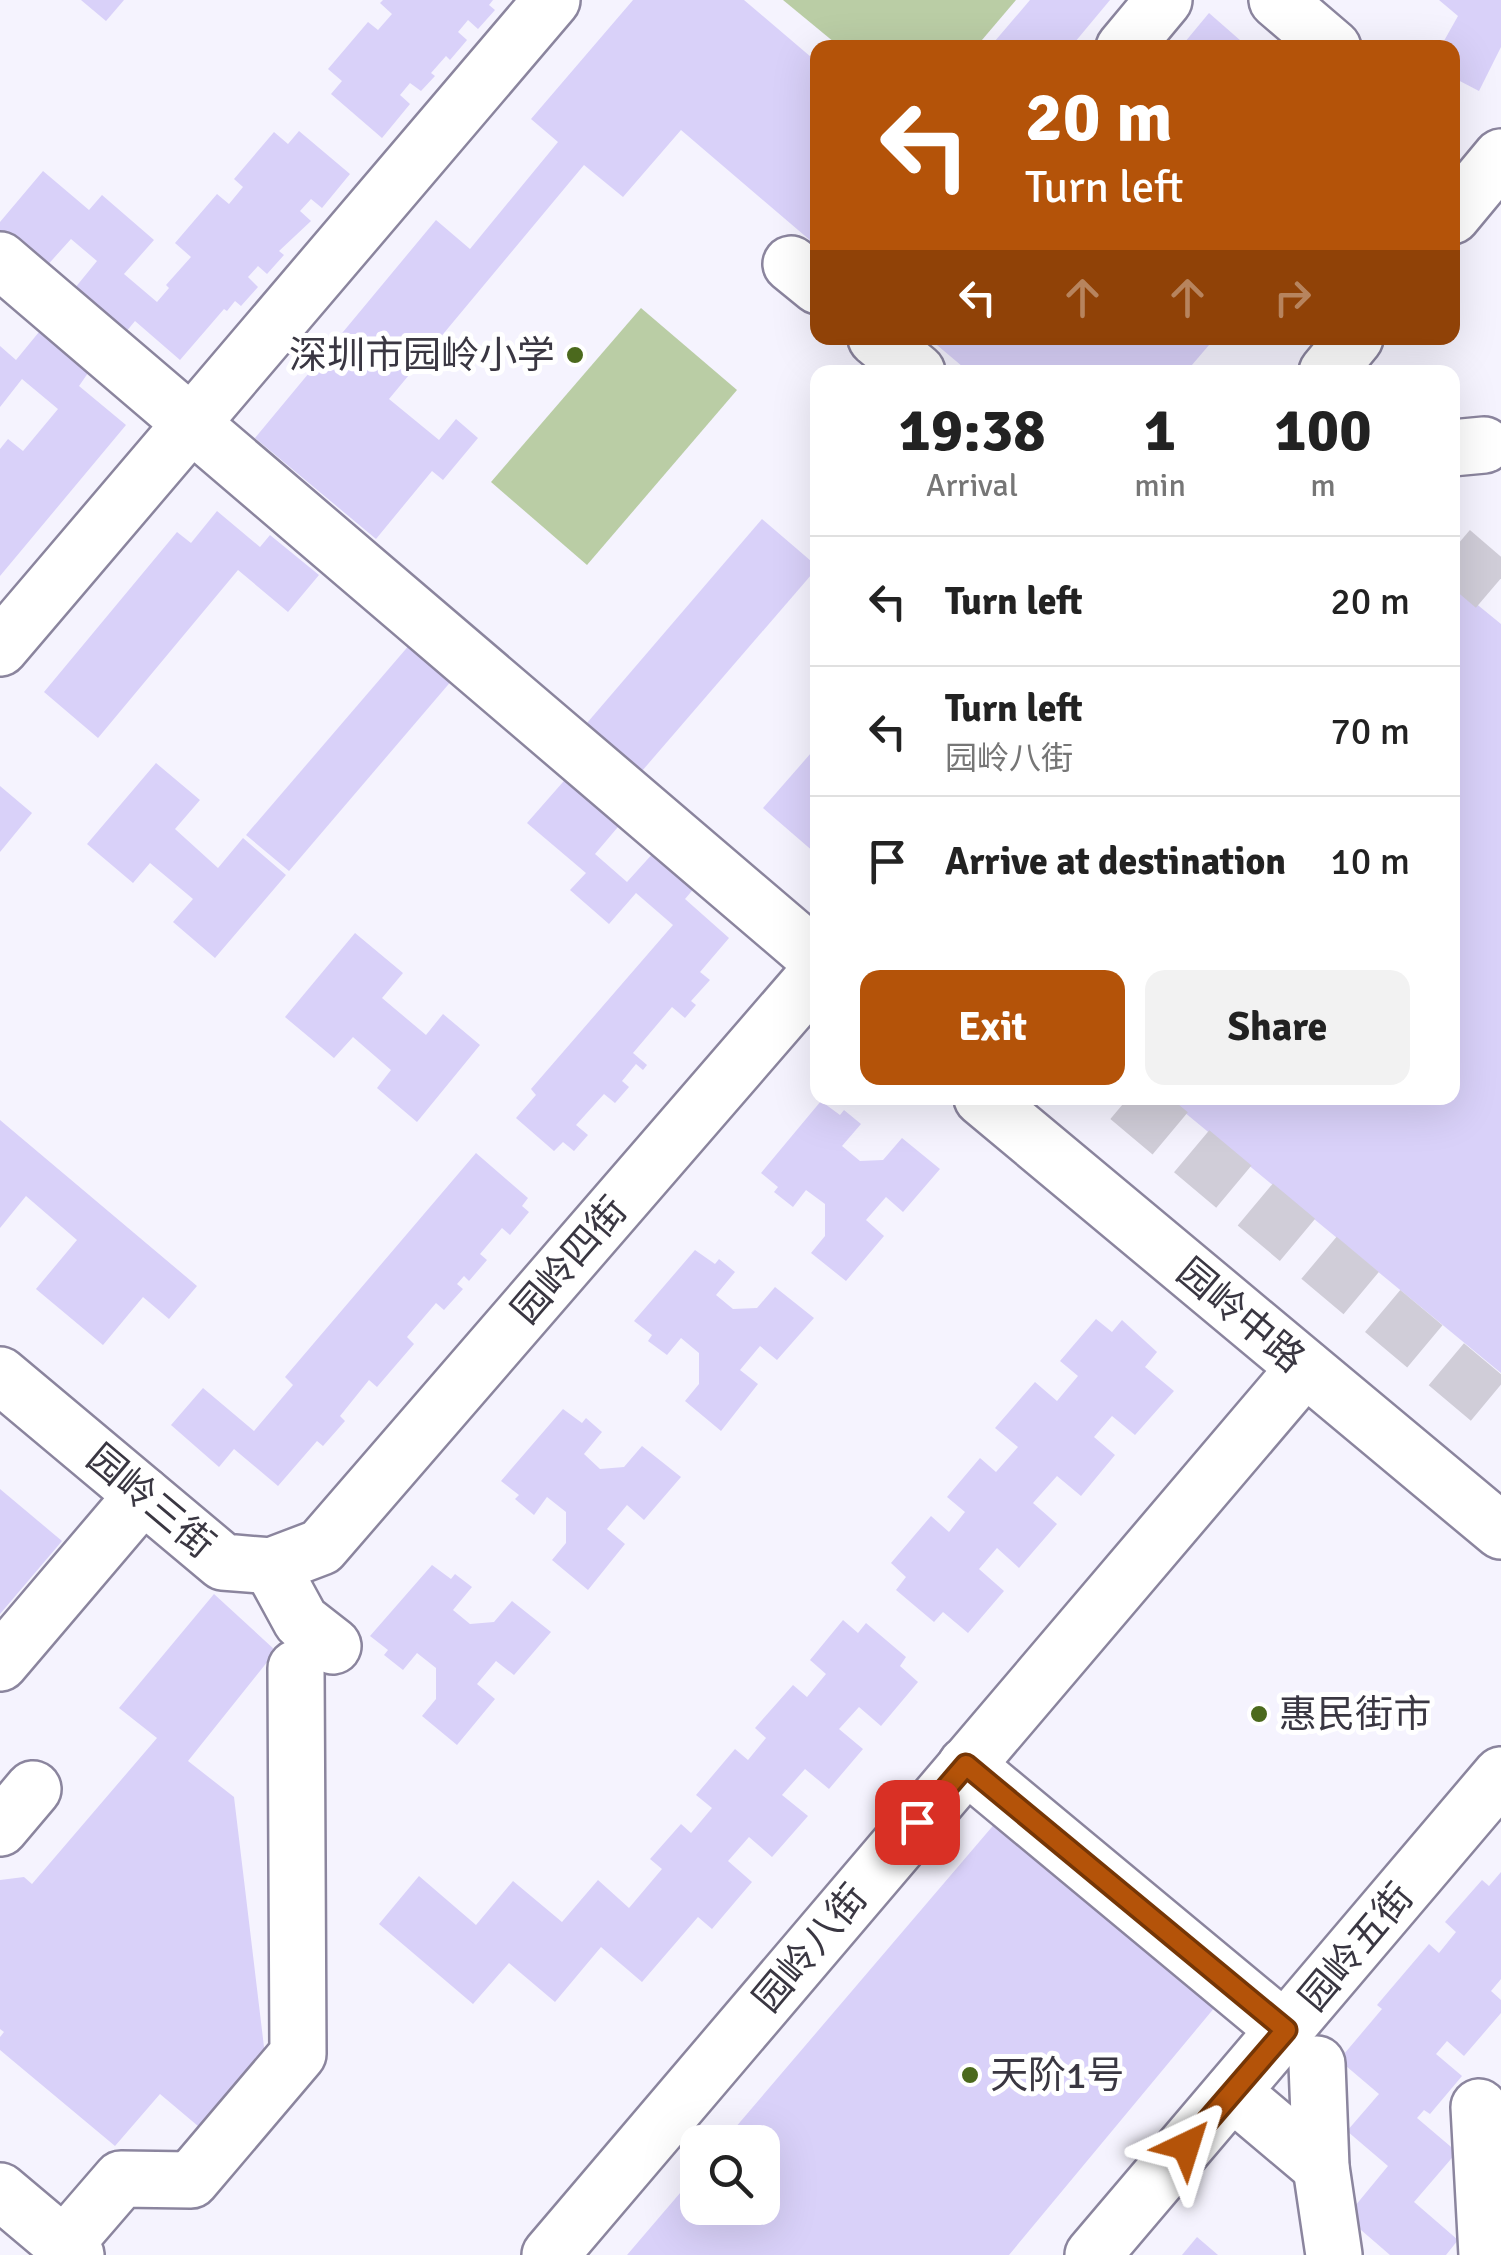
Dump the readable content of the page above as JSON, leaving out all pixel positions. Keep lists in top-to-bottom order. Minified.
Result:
{"streets":{"street":["园岭四街","园岭中路","园岭三街","园岭五街","园岭八街"]},"crossings":[["园岭四街","园岭三街"],["园岭中路","园岭八街"]],"places":["深圳市园岭小学","惠民街市","天阶1号"],"page":{"turn":["20 m","Turn left"],"eta":["19:38","Arrival","1","min","100","m"],"list":[{"name":"Turn left","value":"20 m"},{"name":"Turn left","note":"园岭八街","value":"70 m"},{"name":"Arrive at destination","value":"10 m"}],"buttons":["Exit","Share"]}}
